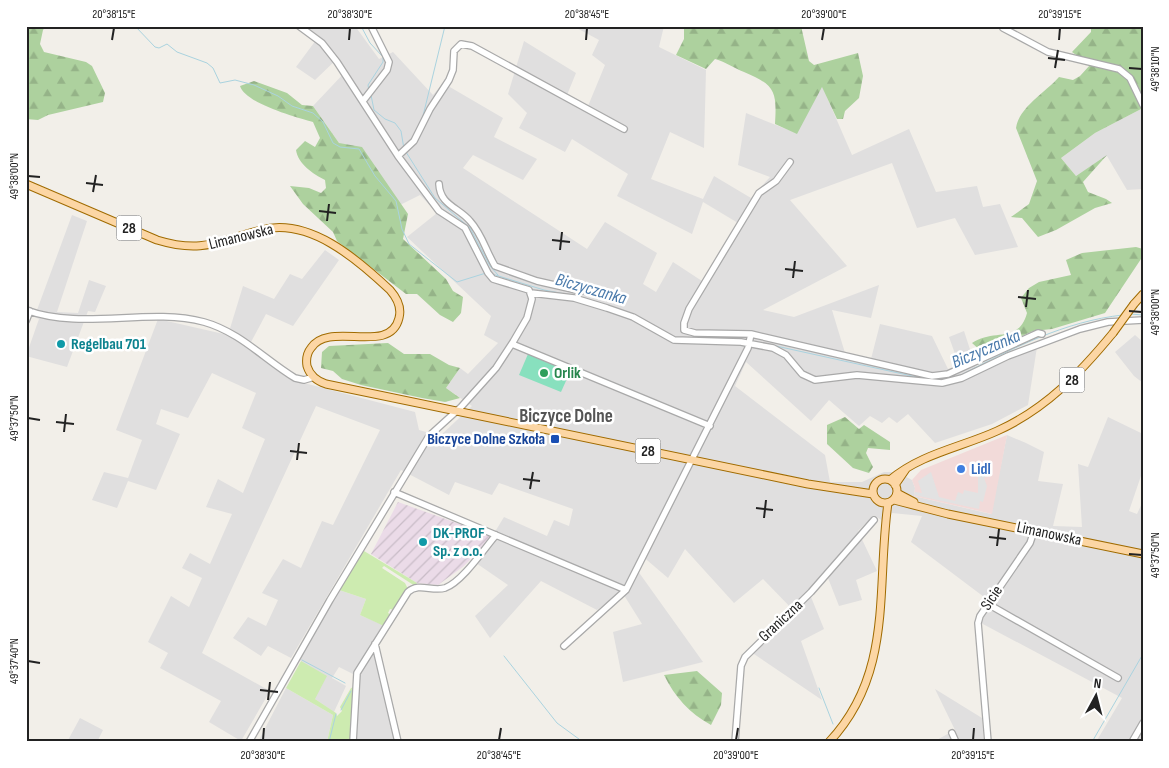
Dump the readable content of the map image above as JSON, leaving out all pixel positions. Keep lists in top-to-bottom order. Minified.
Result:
{"streets":{"main road":["28","Limanowska"],"street":["Sicie","Graniczna"]},"crossings":[["28","Limanowska"],["Limanowska","Sicie"]],"districts":["Biczyce Dolne"],"water":["Biczyczanka"],"places":{"other":["Regelbau 701","Orlik","Lidl","DK-PROF Sp. z o.o."],"transit":["Biczyce Dolne Szkoła"]},"north":"top","coordinates":["20°38'15\"E","20°38'30\"E","20°38'45\"E","20°39'00\"E","20°39'15\"E","49°38'10\"N","49°38'00\"N","49°37'50\"N","49°37'40\"N"]}
